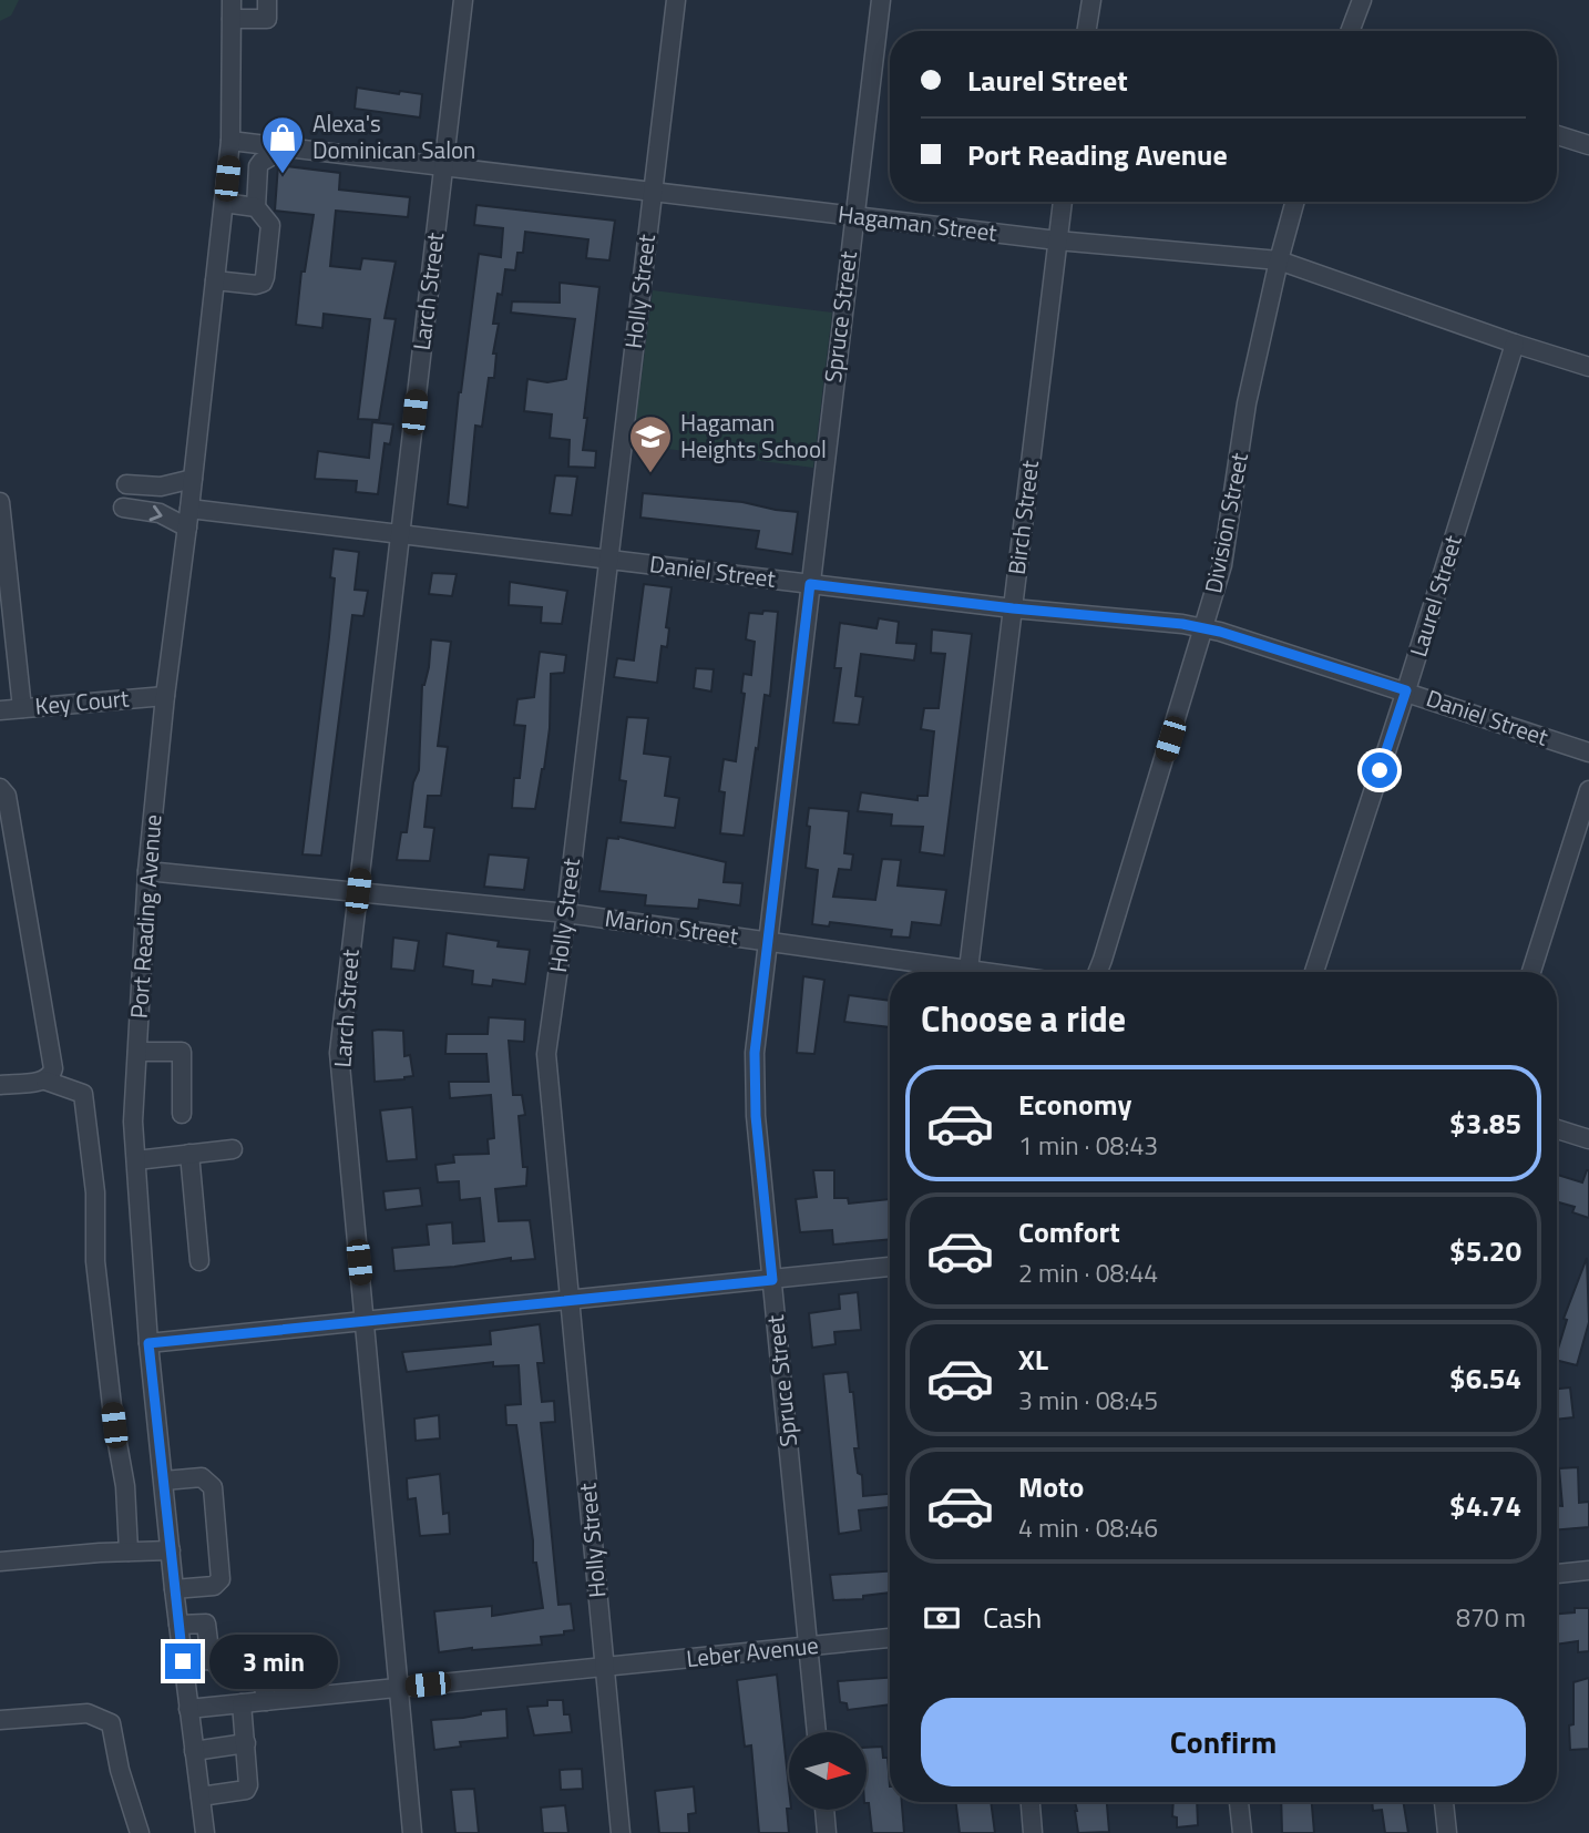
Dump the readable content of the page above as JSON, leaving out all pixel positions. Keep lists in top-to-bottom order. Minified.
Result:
{"streets":{"street":["Hagaman Street","Larch Street","Holly Street","Spruce Street","Birch Street","Division Street","Daniel Street","Laurel Street","Key Court","Port Reading Avenue","Marion Street","Leber Avenue"]},"crossings":[["Hagaman Street","Larch Street"],["Hagaman Street","Holly Street"],["Hagaman Street","Spruce Street"],["Hagaman Street","Birch Street"],["Hagaman Street","Division Street"],["Hagaman Street","Laurel Street"],["Hagaman Street","Port Reading Avenue"],["Larch Street","Daniel Street"],["Larch Street","Marion Street"],["Larch Street","Leber Avenue"],["Holly Street","Daniel Street"],["Holly Street","Marion Street"],["Holly Street","Leber Avenue"],["Spruce Street","Daniel Street"],["Spruce Street","Marion Street"],["Spruce Street","Leber Avenue"],["Birch Street","Daniel Street"],["Division Street","Daniel Street"],["Daniel Street","Laurel Street"],["Daniel Street","Port Reading Avenue"],["Key Court","Port Reading Avenue"],["Port Reading Avenue","Marion Street"],["Port Reading Avenue","Leber Avenue"]],"places":{"shop":["Alexa's Dominican Salon"],"school or university":["Hagaman Heights School"]},"north":"right","page":{"banner":["Laurel Street","Port Reading Avenue"],"heading":"Choose a ride","list":[{"name":"Economy","note":"1 min · 08:43","value":"$3.85"},{"name":"Comfort","note":"2 min · 08:44","value":"$5.20"},{"name":"XL","note":"3 min · 08:45","value":"$6.54"},{"name":"Moto","note":"4 min · 08:46","value":"$4.74"}],"pay":["Cash","870 m"],"bubble":"3 min","buttons":"Confirm"}}
